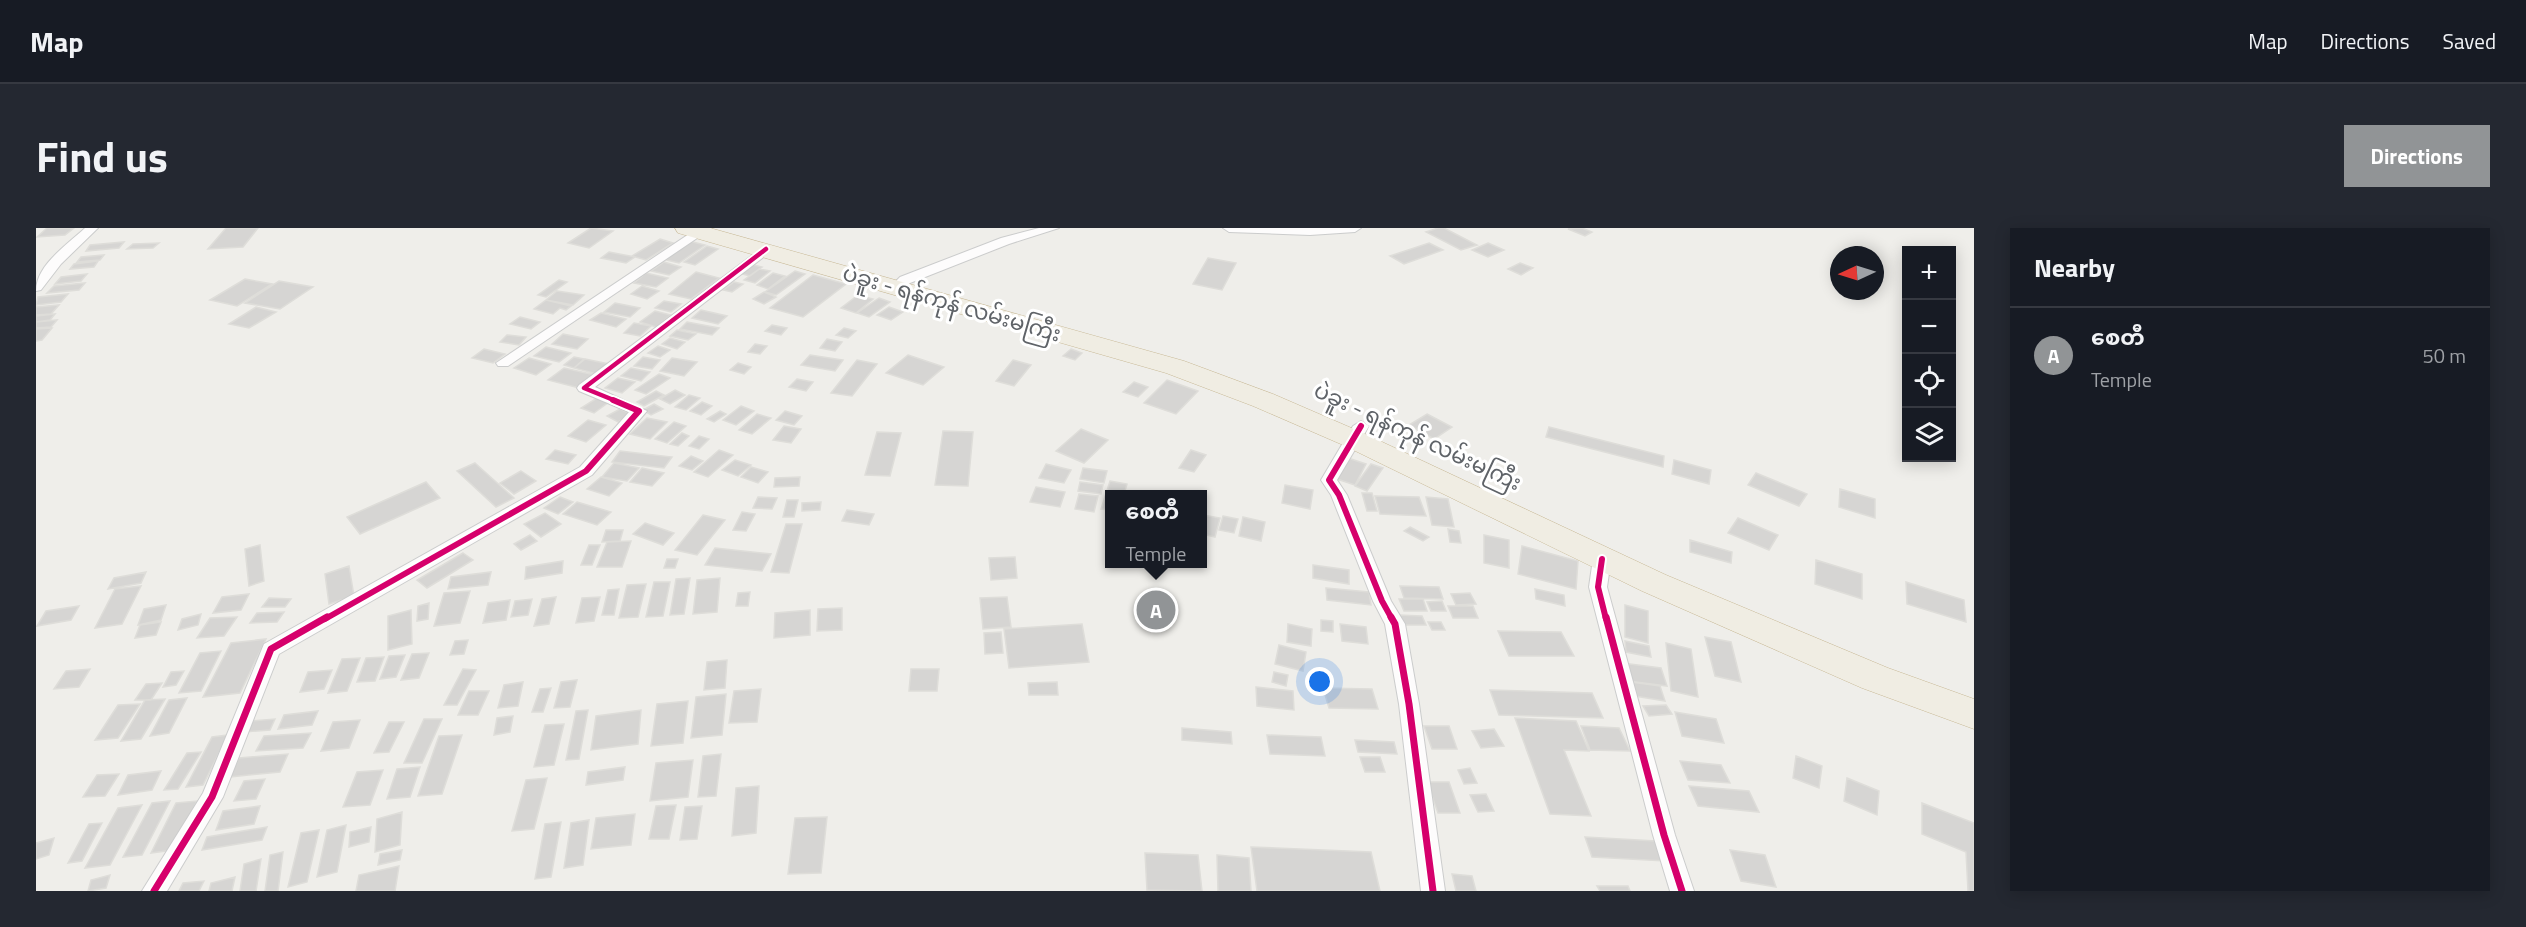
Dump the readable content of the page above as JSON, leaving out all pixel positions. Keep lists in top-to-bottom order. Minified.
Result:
{"streets":{"highway":["ပဲခူး - ရန်ကုန် လမ်းမကြီး"]},"north":"left","page":{"header":"Map","nav":["Map","Directions","Saved"],"title":"Find us","buttons":"Directions","heading":"Nearby","map_buttons":["+","−"],"list":[{"mark":"A","name":"စေတီ","note":"Temple","value":"50 m"}],"popup":["စေတီ","Temple"],"pins":"A"}}
